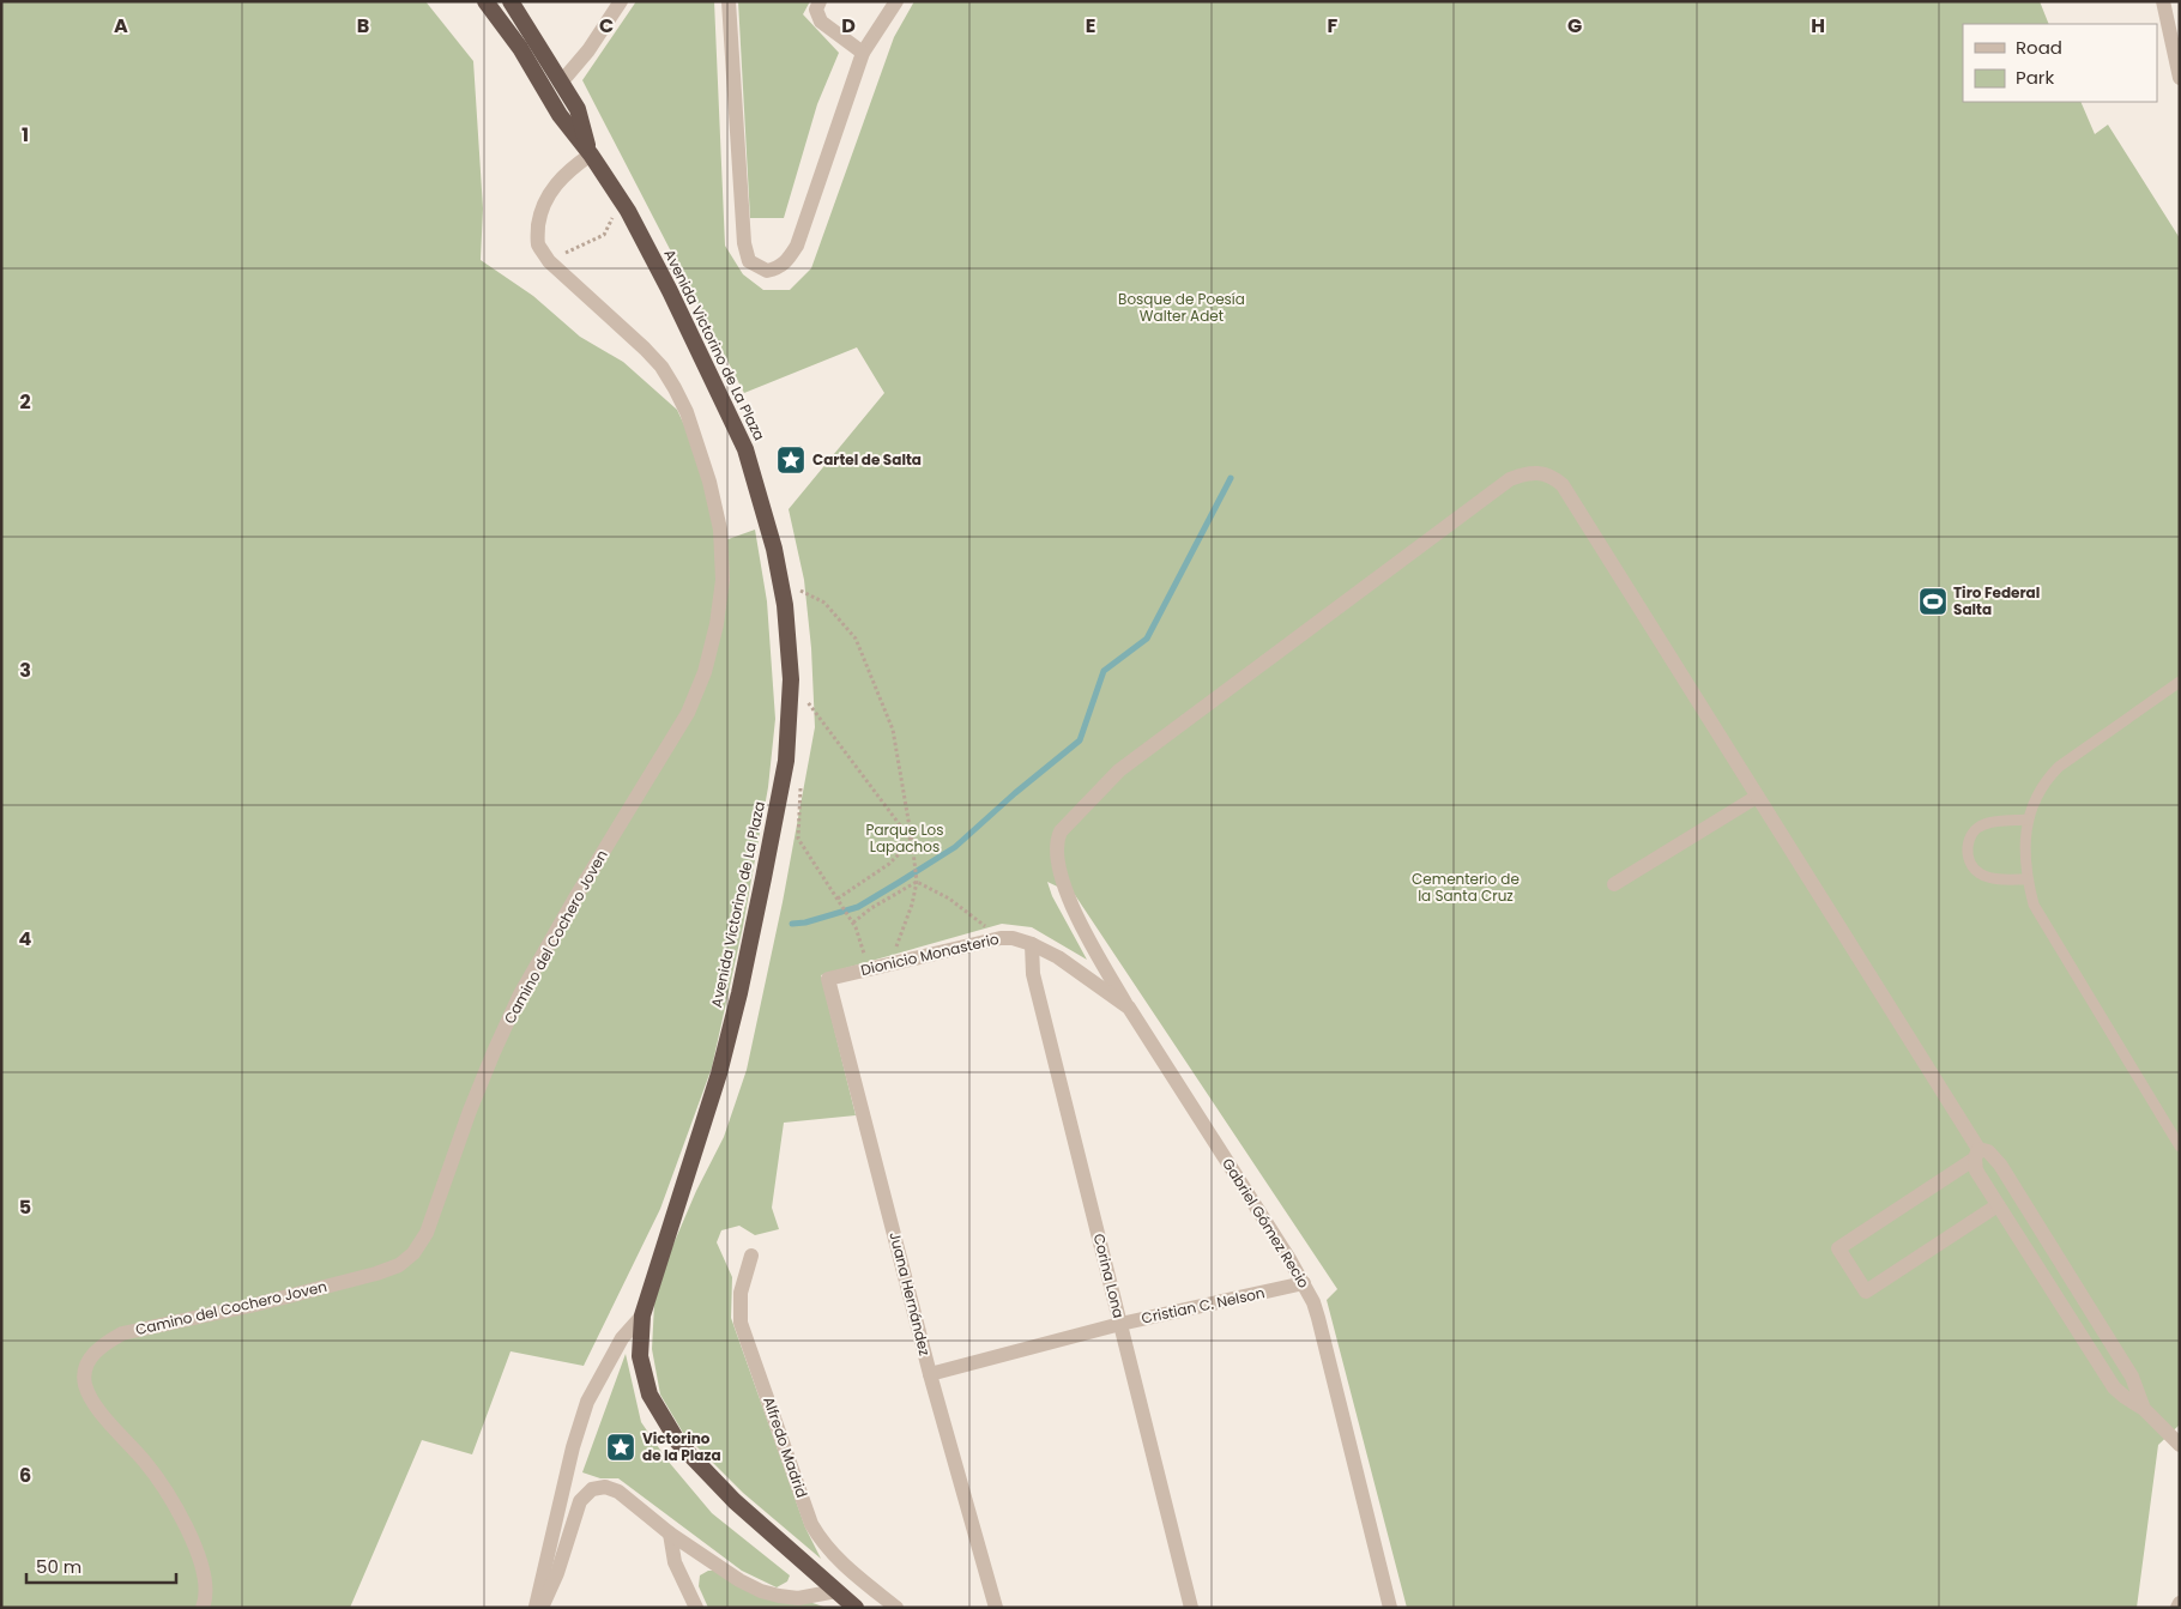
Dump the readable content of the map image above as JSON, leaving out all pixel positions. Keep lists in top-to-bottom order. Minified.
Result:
{"streets":{"highway":["Avenida Victorino de La Plaza"],"street":["Camino del Cochero Joven","Dionicio Monasterio","Gabriel Gómez Recio","Corina Lona","Juana Hernández","Cristian C. Nelson","Alfredo Madrid"]},"crossings":[["Avenida Victorino de La Plaza","Camino del Cochero Joven"],["Dionicio Monasterio","Gabriel Gómez Recio"],["Dionicio Monasterio","Corina Lona"],["Dionicio Monasterio","Juana Hernández"],["Gabriel Gómez Recio","Corina Lona"],["Gabriel Gómez Recio","Cristian C. Nelson"],["Corina Lona","Cristian C. Nelson"],["Juana Hernández","Cristian C. Nelson"]],"parks":["Bosque de Poesía Walter Adet","Parque Los Lapachos","Cementerio de la Santa Cruz"],"places":{"place":["Cartel de Salta","Victorino de la Plaza"],"sports":["Tiro Federal Salta"]},"legend":["Road","Park"],"scale_bar":"50 m","grid":{"columns":["A","B","C","D","E","F","G","H"],"rows":["1","2","3","4","5","6"]}}
